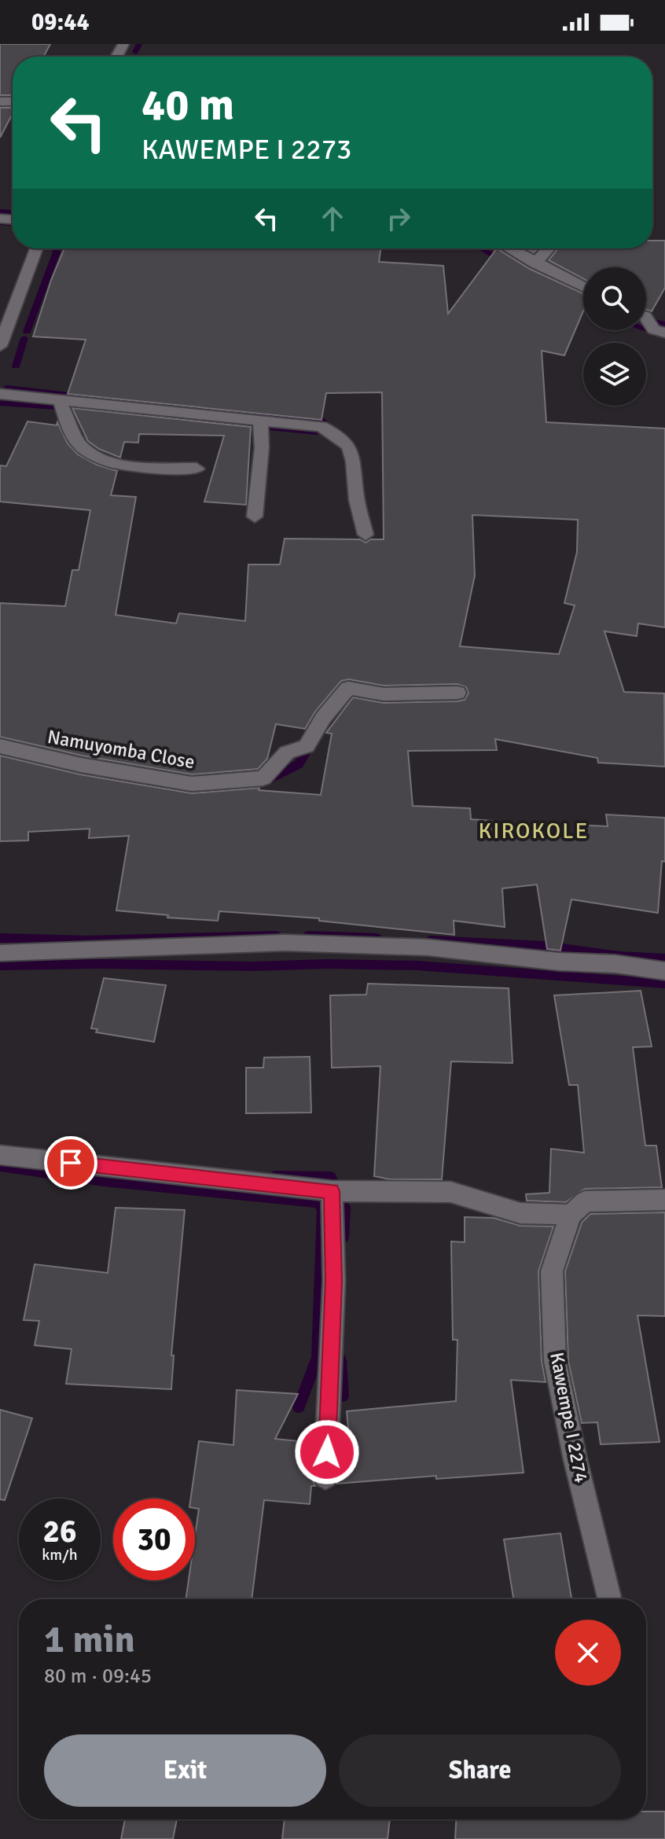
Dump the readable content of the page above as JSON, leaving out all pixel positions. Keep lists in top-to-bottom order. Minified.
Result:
{"streets":{"street":["Namuyomba Close","Kawempe I 2274"]},"districts":["KIROKOLE"],"page":{"status":"09:44","turn":["40 m","KAWEMPE I 2273"],"speed":"26 km/h","limit":"30","heading":["1 min","80 m · 09:45"],"buttons":["Exit","Share"]}}
